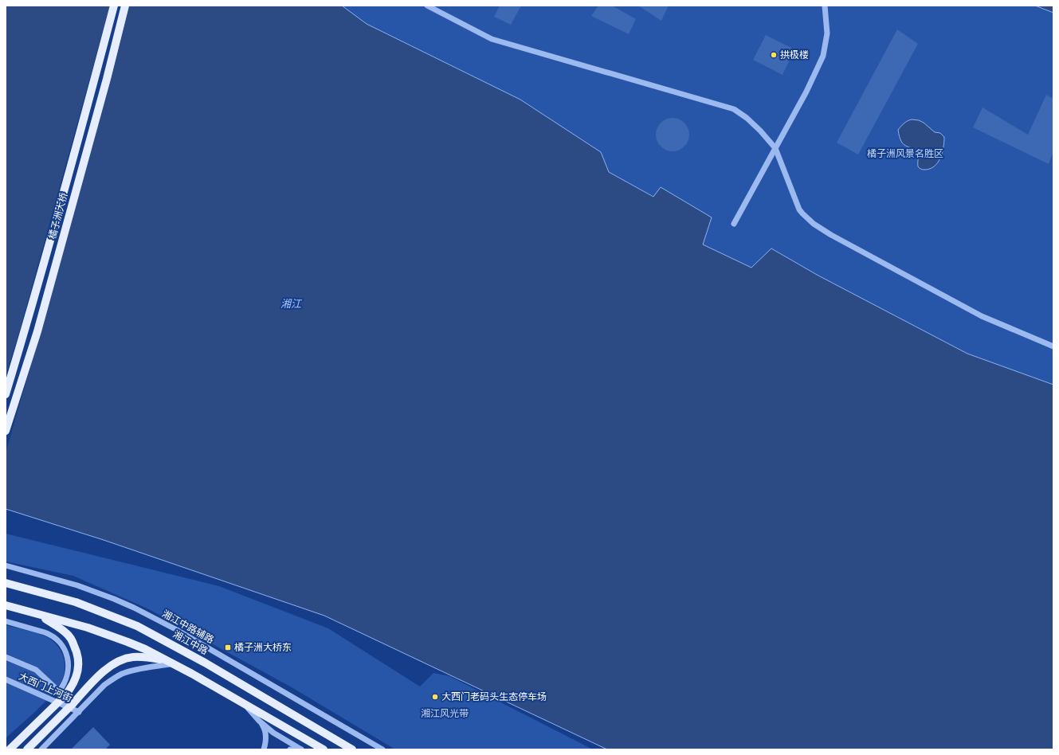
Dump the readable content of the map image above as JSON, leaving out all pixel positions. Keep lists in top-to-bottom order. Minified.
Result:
{"streets":{"main road":["橘子洲大桥","湘江中路"],"street":["湘江中路辅路","大西门上河街"]},"water":["湘江"],"parks":["橘子洲风景名胜区","湘江风光带"],"places":{"other":["拱极楼","大西门老码头生态停车场"],"transit":["橘子洲大桥东"]}}
